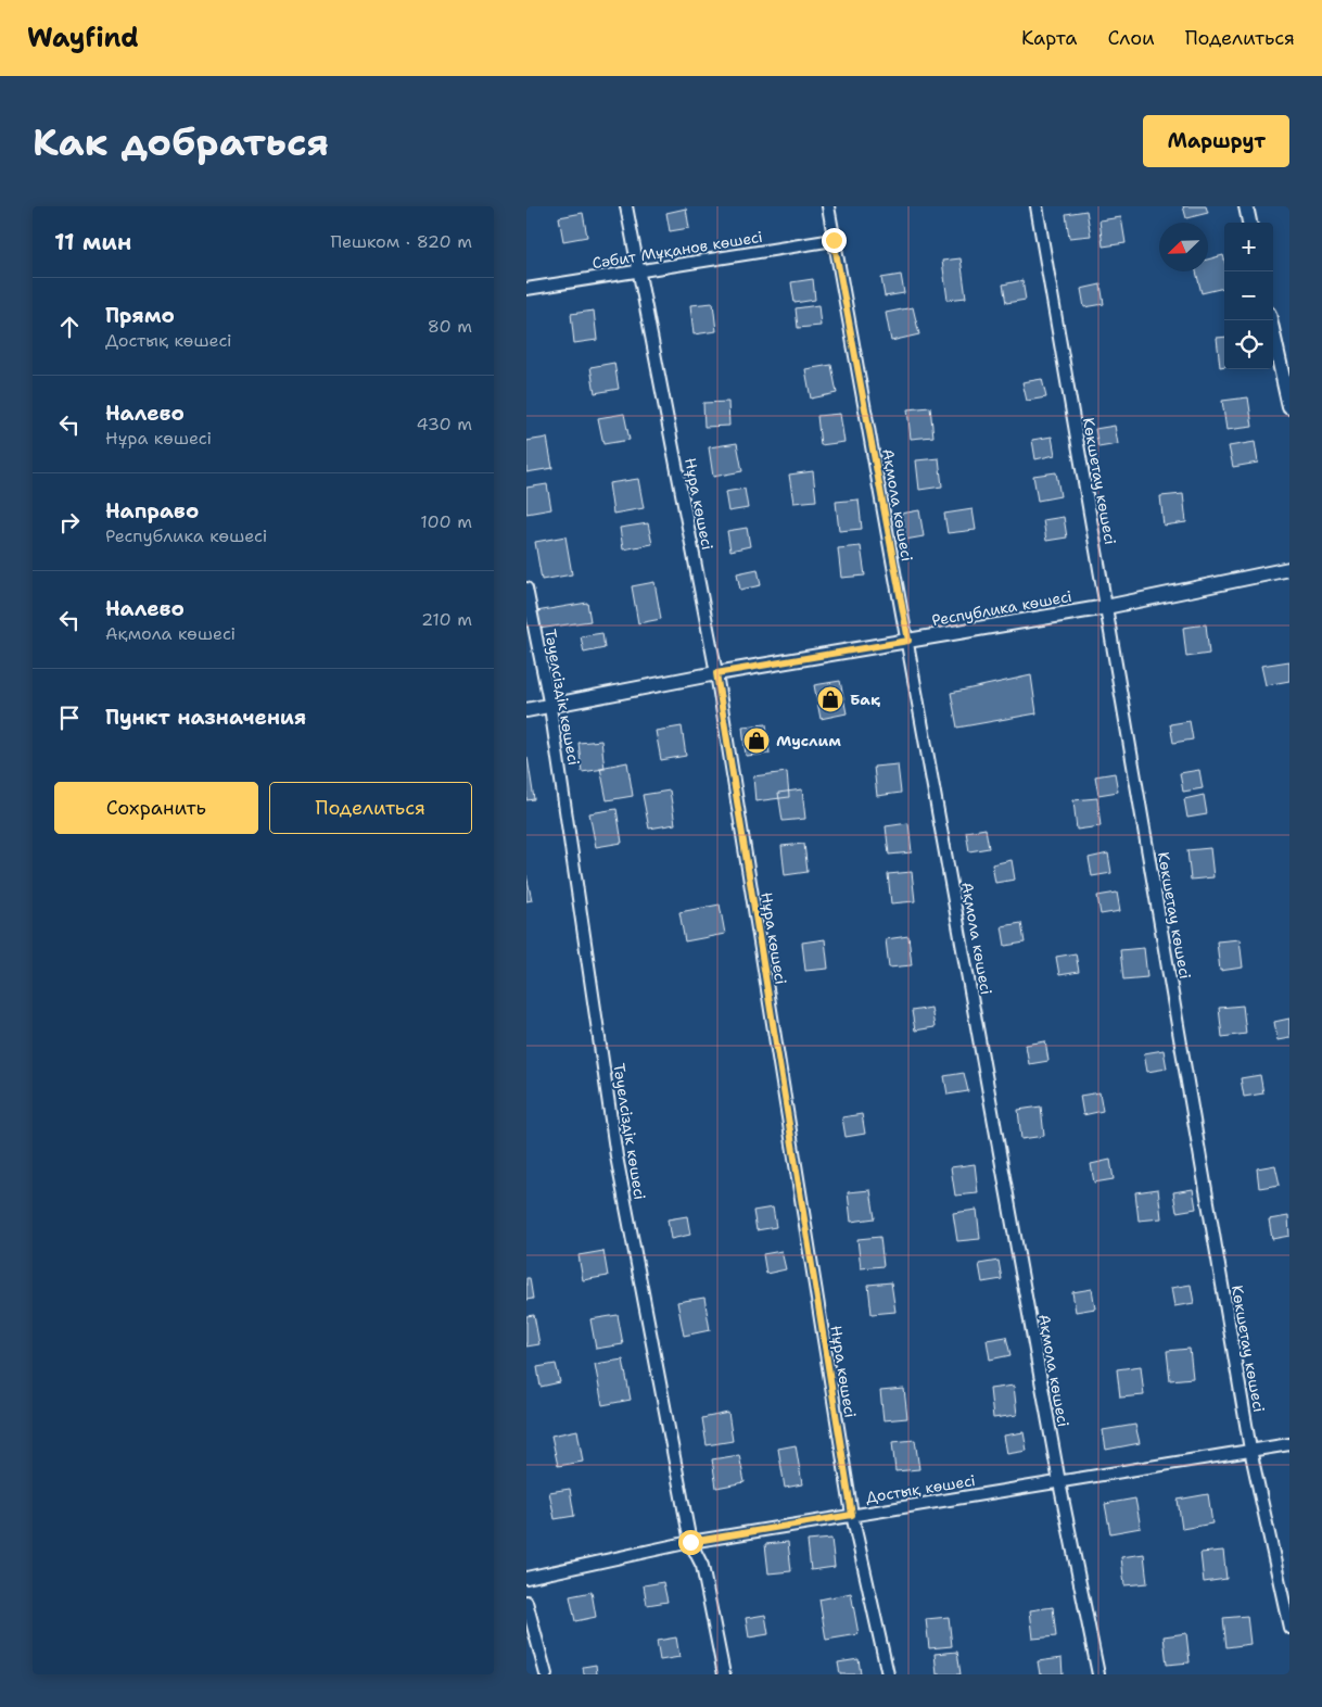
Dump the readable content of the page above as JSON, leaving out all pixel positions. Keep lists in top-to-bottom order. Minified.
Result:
{"streets":{"street":["Сәбит Мұқанов көшесі","Көкшетау көшесі","Нұра көшесі","Ақмола көшесі","Республика көшесі","Тәуелсіздік көшесі","Достық көшесі"]},"crossings":[["Сәбит Мұқанов көшесі","Нұра көшесі"],["Сәбит Мұқанов көшесі","Ақмола көшесі"],["Көкшетау көшесі","Республика көшесі"],["Көкшетау көшесі","Достық көшесі"],["Нұра көшесі","Республика көшесі"],["Нұра көшесі","Достық көшесі"],["Ақмола көшесі","Республика көшесі"],["Ақмола көшесі","Достық көшесі"],["Республика көшесі","Тәуелсіздік көшесі"],["Тәуелсіздік көшесі","Достық көшесі"]],"places":{"shop":["Бақ","Муслим"]},"north":"bottom left","page":{"header":"Wayfind","nav":["Карта","Слои","Поделиться"],"buttons":["Маршрут",["Сохранить","Поделиться"]],"title":"Как добраться","heading":["11 мин","Пешком · 820 m"],"map_buttons":["+","−"],"list":[["Прямо","Достық көшесі","80 m"],["Налево","Нұра көшесі","430 m"],["Направо","Республика көшесі","100 m"],["Налево","Ақмола көшесі","210 m"],"Пункт назначения"]}}
